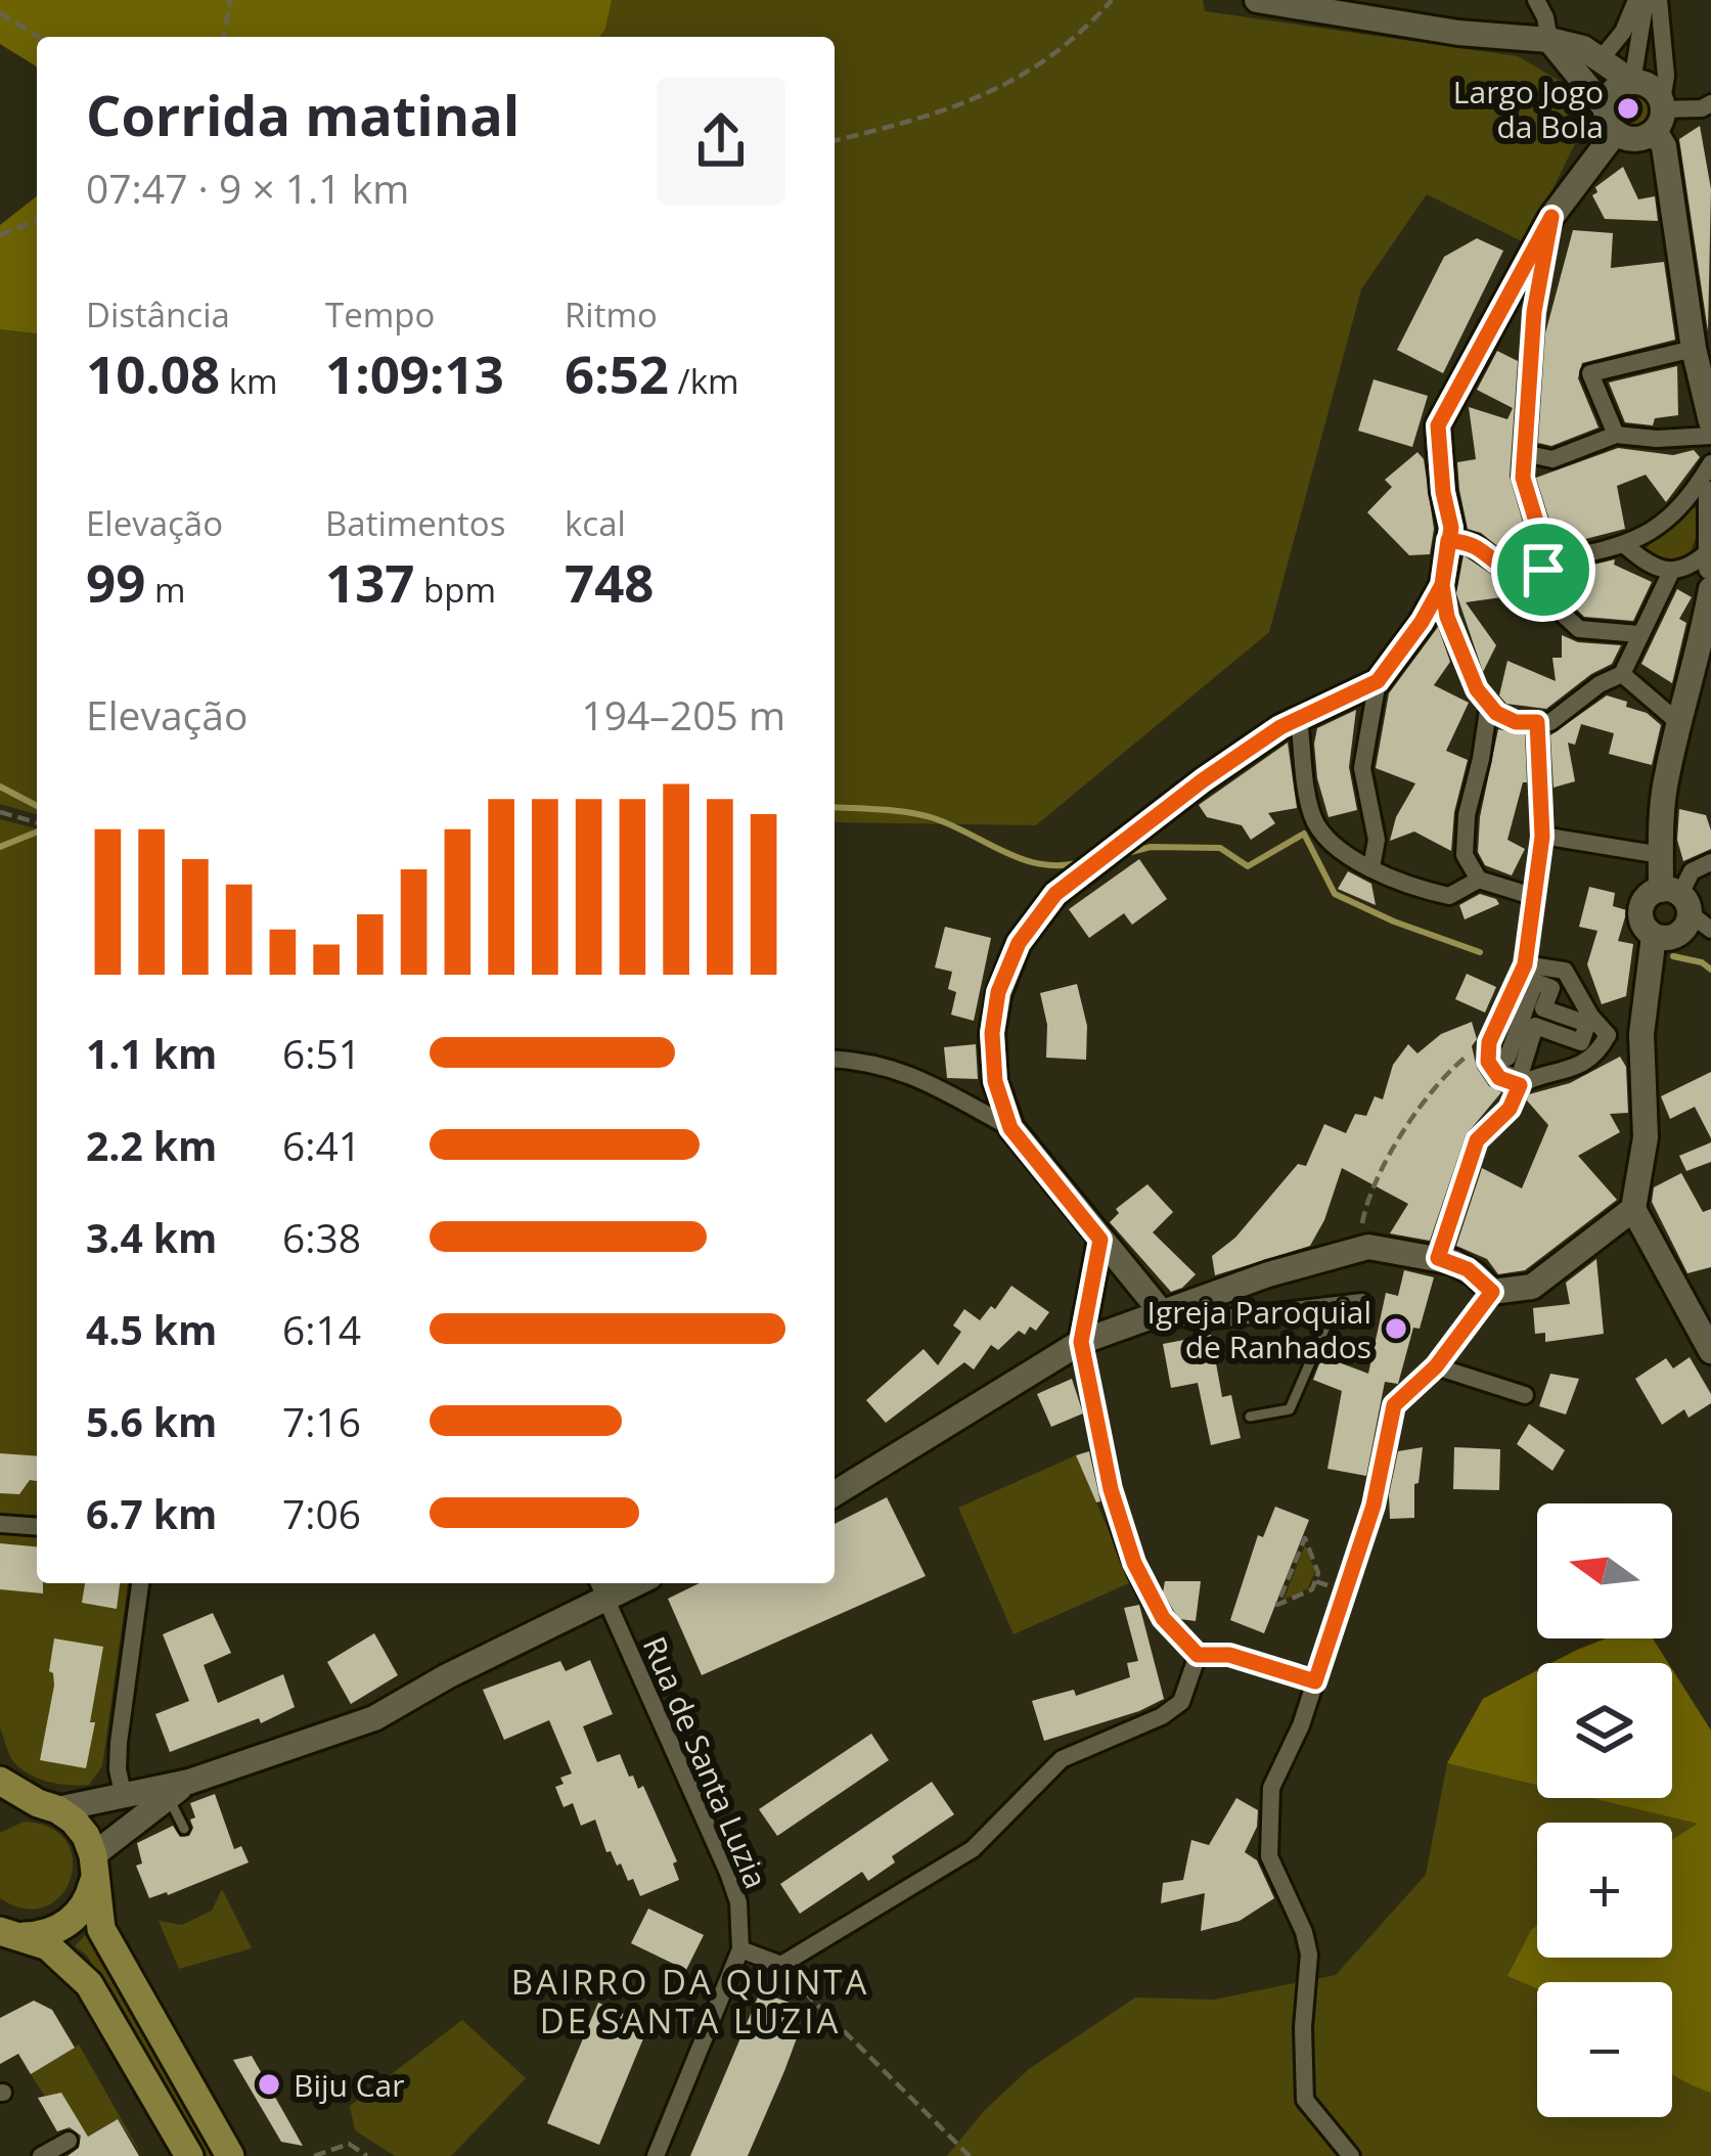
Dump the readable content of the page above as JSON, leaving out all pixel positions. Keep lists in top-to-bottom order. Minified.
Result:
{"streets":{"street":["Rua de Santa Luzia"]},"districts":["BAIRRO DA QUINTA DE SANTA LUZIA"],"places":["Largo Jogo da Bola","Igreja Paroquial de Ranhados","Biju Car"],"north":"left","page":{"heading":["Corrida matinal","07:47 · 9 × 1.1 km"],"stats":[["Distância","10.08 km"],["Tempo","1:09:13"],["Ritmo","6:52 /km"],["Elevação","99 m"],["Batimentos","137 bpm"],["kcal","748"]],"chart":["Elevação","194–205 m"],"list":[{"name":"1.1 km","note":"6:51"},{"name":"2.2 km","note":"6:41"},{"name":"3.4 km","note":"6:38"},{"name":"4.5 km","note":"6:14"},{"name":"5.6 km","note":"7:16"},{"name":"6.7 km","note":"7:06"}],"map_buttons":["+","−"]}}
